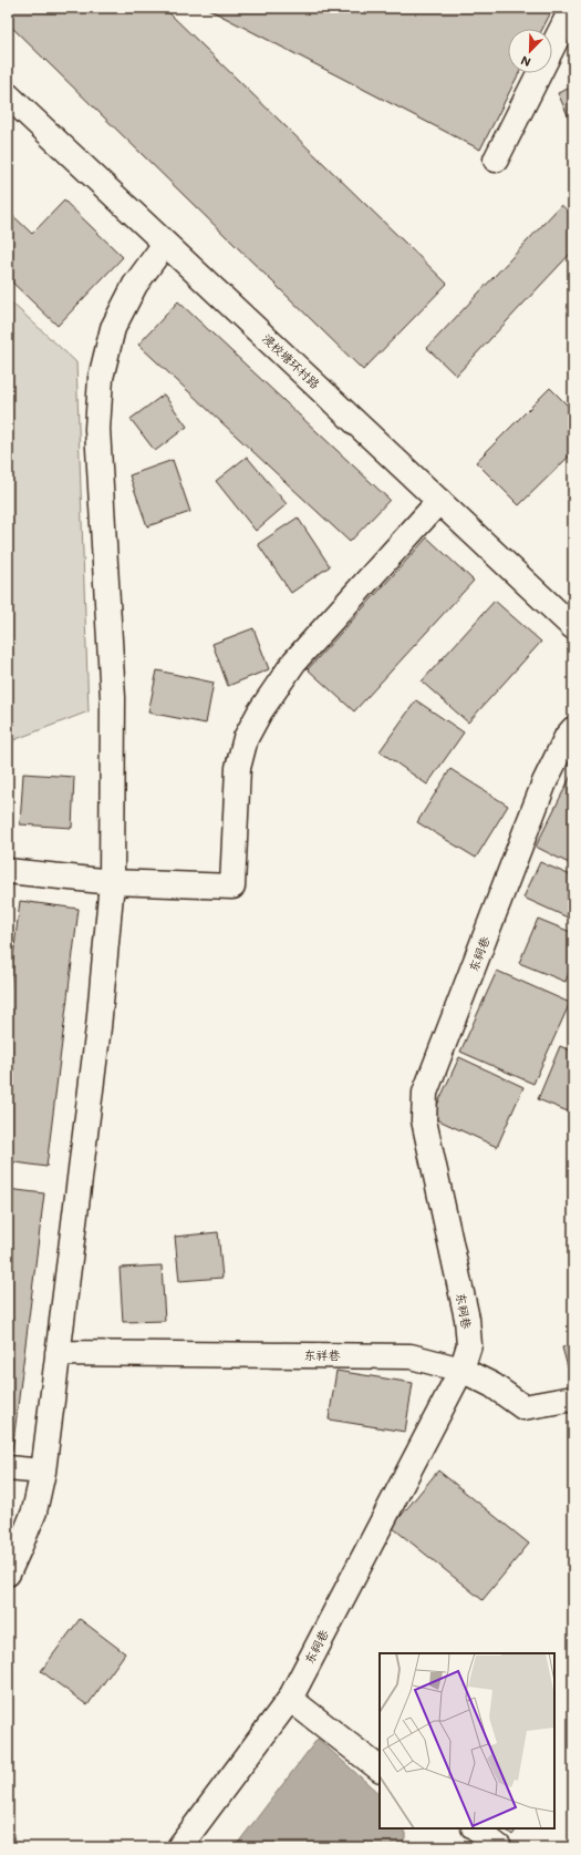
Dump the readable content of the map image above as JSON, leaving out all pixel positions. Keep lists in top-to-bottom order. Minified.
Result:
{"streets":{"street":["浸校塘环村路","东祠巷","东祥巷"]},"crossings":[["东祠巷","东祥巷"]],"north":"bottom left"}
